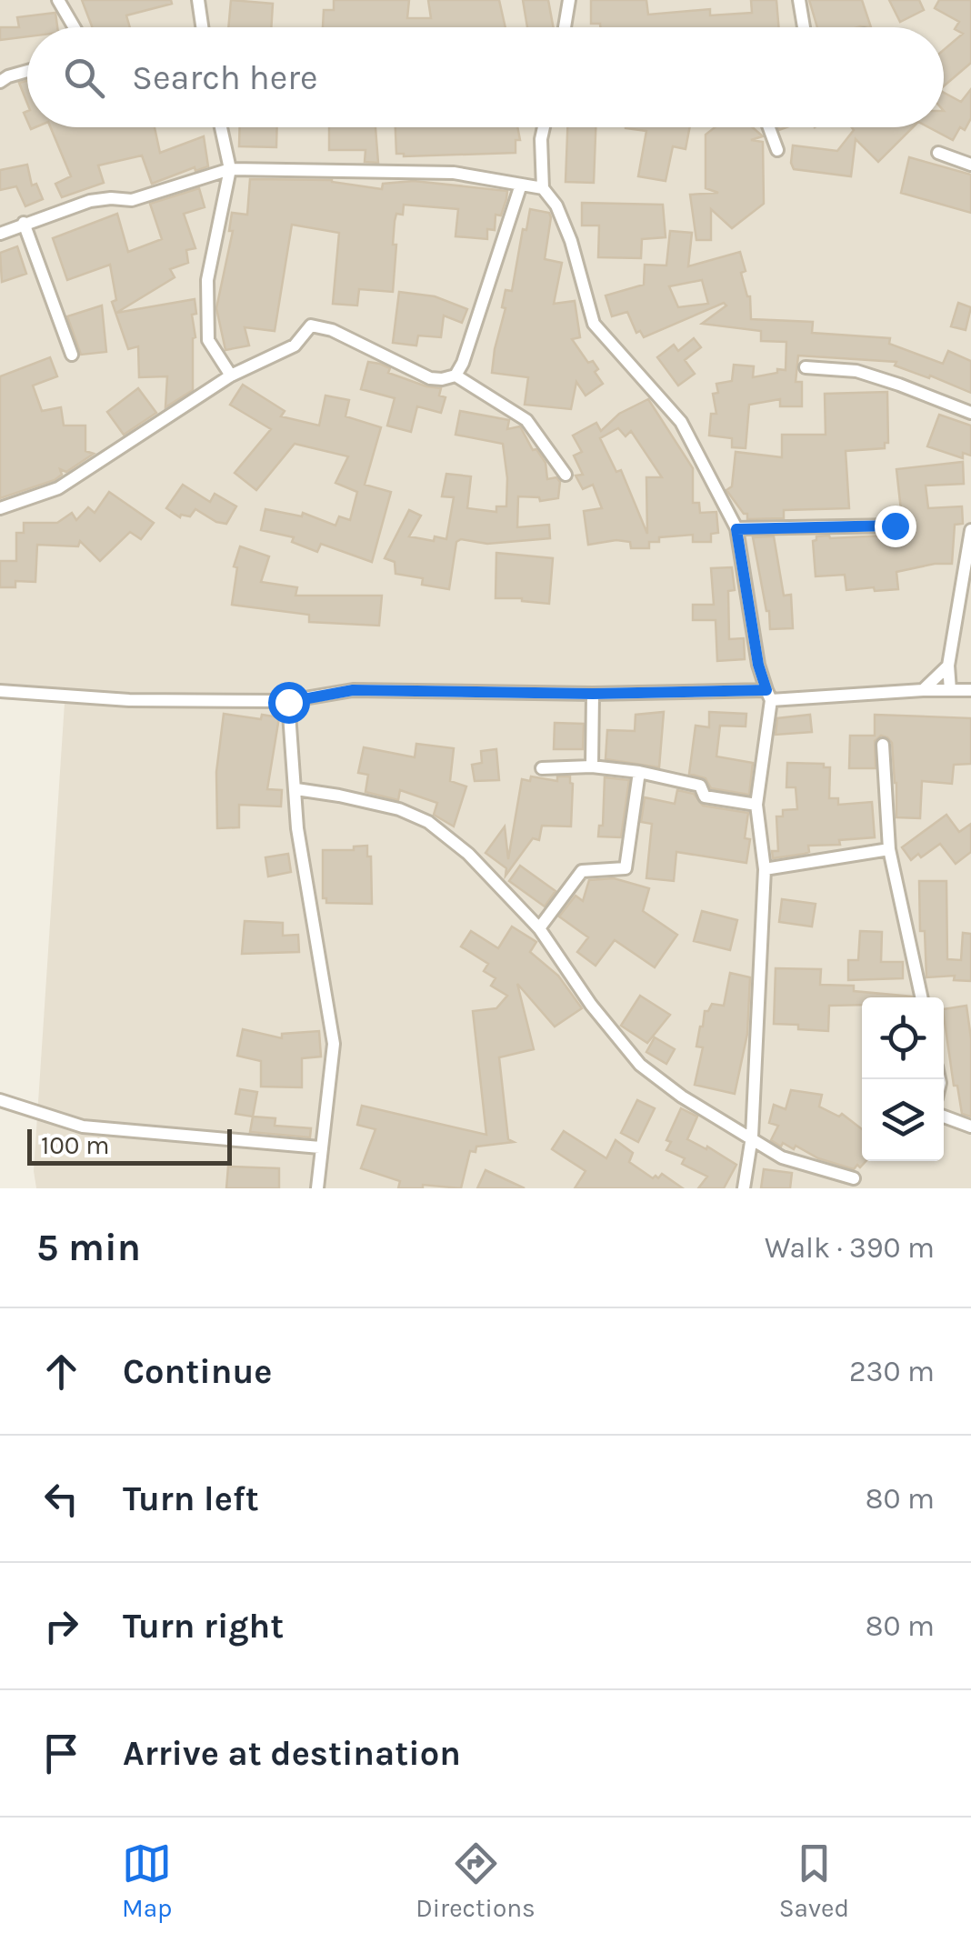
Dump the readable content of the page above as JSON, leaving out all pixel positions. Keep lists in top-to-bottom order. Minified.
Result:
{"scale_bar":"100 m","page":{"search":"Search here","scale":"100 m","heading":["5 min","Walk · 390 m"],"list":[["Continue","230 m"],["Turn left","80 m"],["Turn right","80 m"],"Arrive at destination"],"nav":["Map","Directions","Saved"]}}
